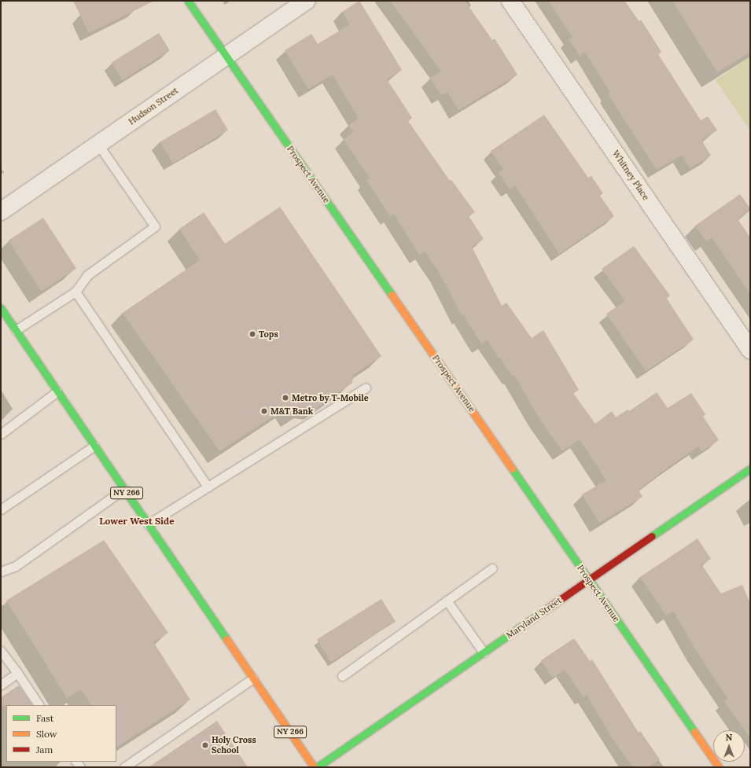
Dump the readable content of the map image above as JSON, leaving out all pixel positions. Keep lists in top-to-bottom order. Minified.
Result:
{"streets":{"street":["Hudson Street","Prospect Avenue","Whitney Place","NY 266","Maryland Street"]},"crossings":[["Hudson Street","Prospect Avenue"],["Prospect Avenue","Maryland Street"]],"districts":["Lower West Side"],"places":["Tops","Metro by T-Mobile","M&T Bank","Holy Cross School"],"legend":["Fast","Slow","Jam"],"north":"top"}
